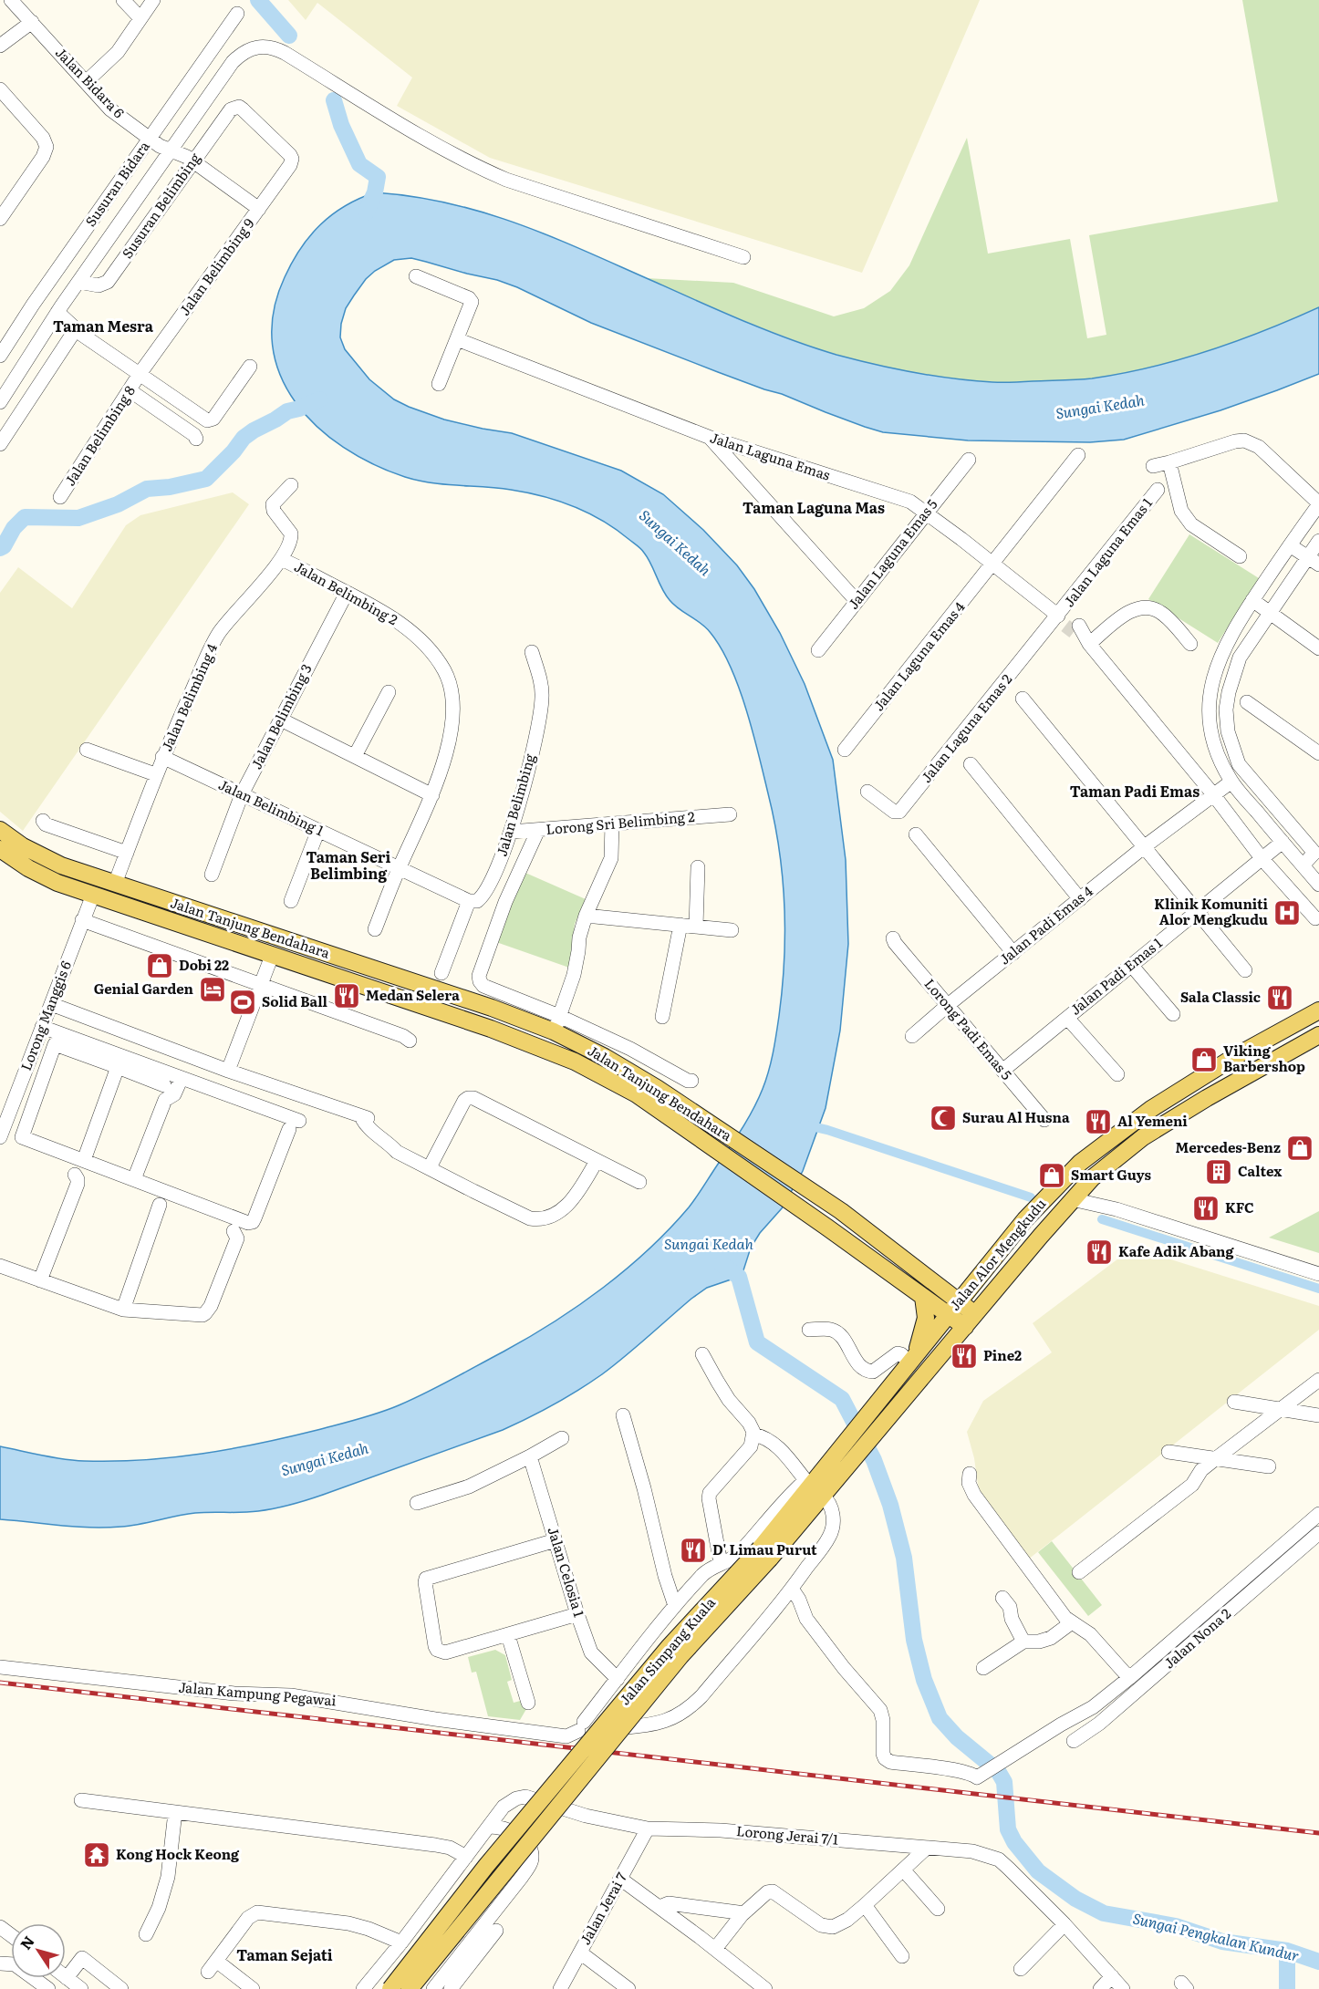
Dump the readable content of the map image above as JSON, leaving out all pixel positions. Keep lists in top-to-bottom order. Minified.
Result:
{"streets":{"main road":["Jalan Tanjung Bendahara","Jalan Alor Mengkudu","Jalan Simpang Kuala"],"street":["Jalan Bidara 6","Susuran Bidara","Susuran Belimbing","Jalan Belimbing 9","Jalan Belimbing 8","Jalan Laguna Emas","Jalan Laguna Emas 1","Jalan Laguna Emas 5","Jalan Belimbing 2","Jalan Laguna Emas 4","Jalan Belimbing 4","Jalan Belimbing 3","Jalan Laguna Emas 2","Jalan Belimbing","Jalan Belimbing 1","Lorong Sri Belimbing 2","Jalan Padi Emas 4","Jalan Padi Emas 1","Lorong Manggis 6","Lorong Padi Emas 5","Jalan Celosia 1","Jalan Nona 2","Jalan Kampung Pegawai","Lorong Jerai 7/1","Jalan Jerai 7"]},"crossings":[["Jalan Bidara 6","Susuran Bidara"],["Jalan Bidara 6","Susuran Belimbing"],["Jalan Bidara 6","Jalan Belimbing 9"],["Susuran Belimbing","Jalan Belimbing 9"],["Jalan Belimbing 9","Jalan Belimbing 8"],["Jalan Laguna Emas","Jalan Laguna Emas 1"],["Jalan Laguna Emas","Jalan Laguna Emas 5"],["Jalan Laguna Emas","Jalan Laguna Emas 4"],["Jalan Laguna Emas","Jalan Laguna Emas 2"],["Jalan Laguna Emas","Jalan Padi Emas 4"],["Jalan Laguna Emas","Jalan Padi Emas 1"],["Jalan Laguna Emas 1","Jalan Laguna Emas 2"],["Jalan Belimbing 2","Jalan Belimbing 4"],["Jalan Belimbing 2","Jalan Belimbing 3"],["Jalan Belimbing 2","Jalan Belimbing 1"],["Jalan Belimbing 4","Jalan Belimbing 1"],["Jalan Belimbing 4","Jalan Tanjung Bendahara"],["Jalan Belimbing 3","Jalan Belimbing 1"],["Jalan Belimbing","Jalan Belimbing 1"],["Jalan Belimbing","Lorong Sri Belimbing 2"],["Jalan Belimbing","Jalan Tanjung Bendahara"],["Jalan Padi Emas 4","Lorong Padi Emas 5"],["Jalan Tanjung Bendahara","Lorong Manggis 6"],["Jalan Tanjung Bendahara","Jalan Alor Mengkudu"],["Jalan Tanjung Bendahara","Jalan Simpang Kuala"],["Jalan Padi Emas 1","Lorong Padi Emas 5"],["Jalan Alor Mengkudu","Jalan Simpang Kuala"],["Jalan Simpang Kuala","Jalan Kampung Pegawai"],["Lorong Jerai 7/1","Jalan Jerai 7"]],"districts":["Taman Mesra","Taman Laguna Mas","Taman Padi Emas","Taman Seri Belimbing","Taman Sejati"],"water":["Sungai Kedah","Sungai Pengkalan Kundur"],"places":{"hospital":["Klinik Komuniti Alor Mengkudu"],"shop":["Dobi 22","Viking Barbershop","Mercedes-Benz","Smart Guys"],"hotel":["Genial Garden"],"restaurant":["Medan Selera","Sala Classic","Al Yemeni","KFC","Kafe Adik Abang","Pine2","D' Limau Purut"],"sports":["Solid Ball"],"mosque":["Surau Al Husna"],"building":["Caltex"],"temple":["Kong Hock Keong"]},"north":"top left"}
